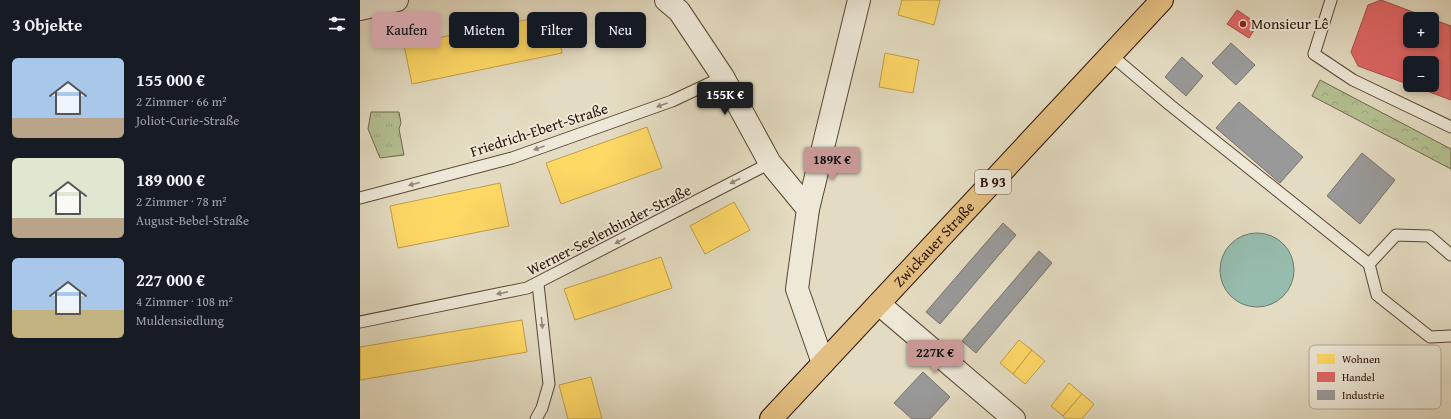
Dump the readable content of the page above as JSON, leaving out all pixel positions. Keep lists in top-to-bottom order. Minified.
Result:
{"streets":{"main road":["B 93","Zwickauer Straße"],"lane":["Friedrich-Ebert-Straße","Werner-Seelenbinder-Straße"]},"one_way":["Friedrich-Ebert-Straße","Werner-Seelenbinder-Straße"],"places":["Monsieur Lê"],"legend":["Wohnen","Handel","Industrie"],"page":{"heading":"3 Objekte","map_buttons":["+","−"],"chip":["Kaufen","Mieten","Filter","Neu"],"list":[{"name":"155 000 €","note":"2 Zimmer · 66 m² · Joliot-Curie-Straße"},{"name":"189 000 €","note":"2 Zimmer · 78 m² · August-Bebel-Straße"},{"name":"227 000 €","note":"4 Zimmer · 108 m² · Muldensiedlung"}],"price":["155K €","189K €","227K €"]}}
